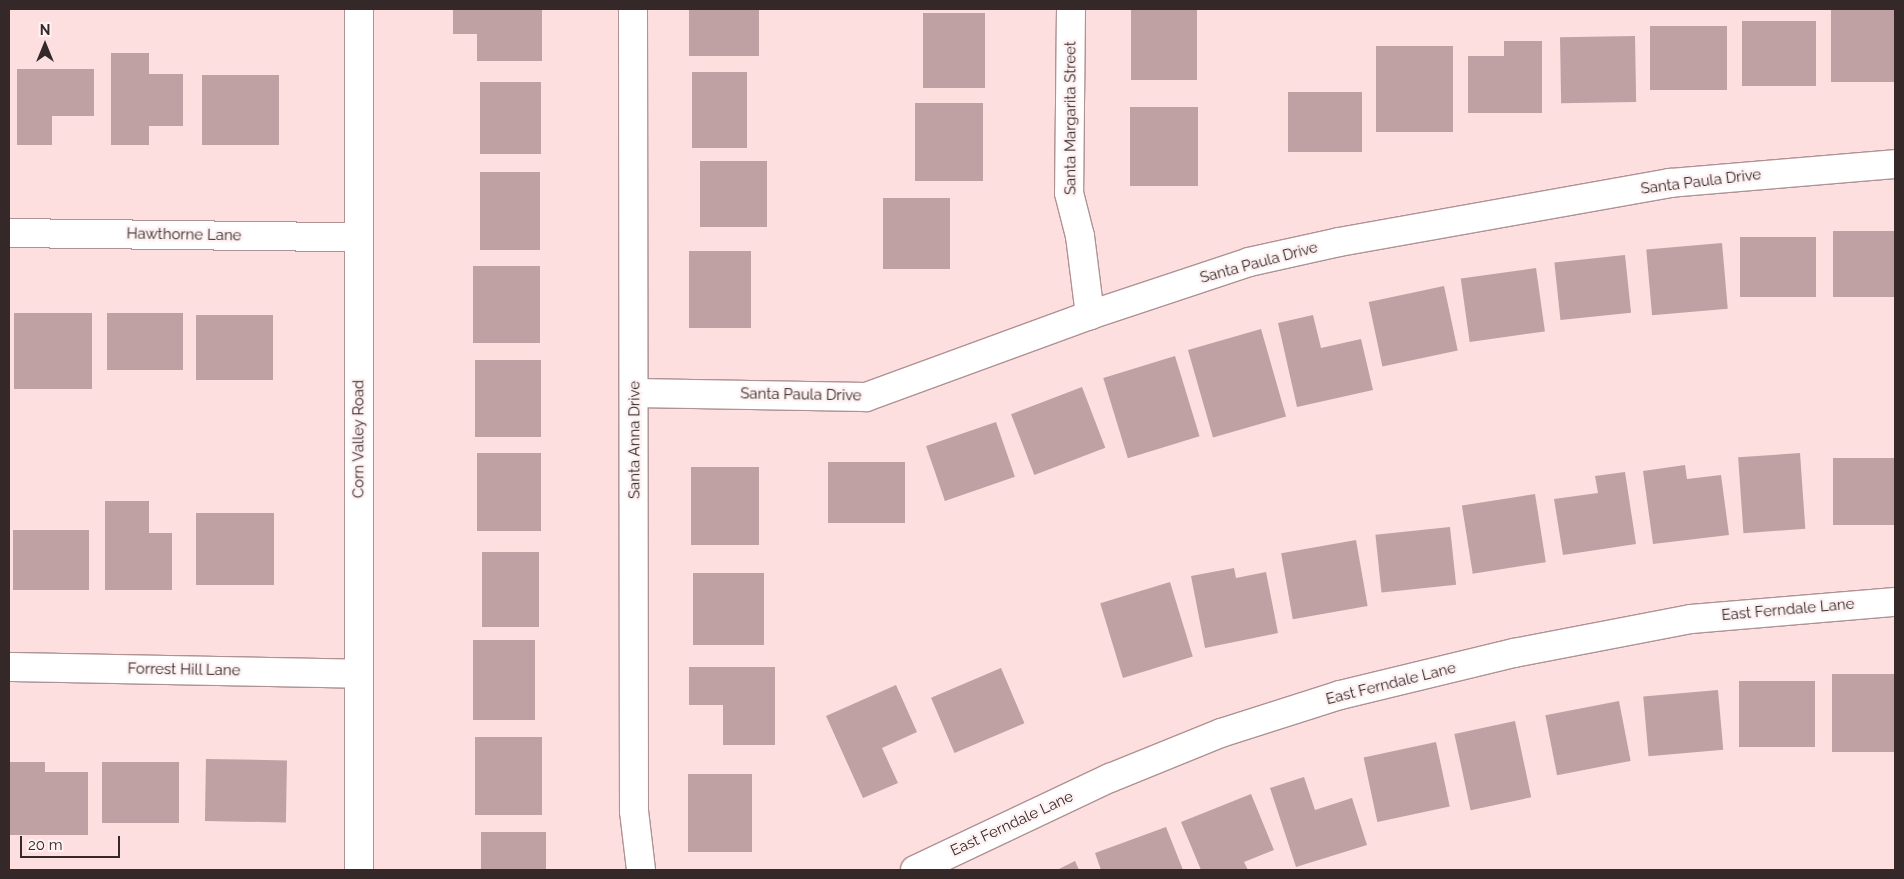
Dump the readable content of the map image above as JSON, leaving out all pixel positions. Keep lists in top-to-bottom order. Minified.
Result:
{"streets":{"street":["Santa Margarita Street","Santa Paula Drive","Hawthorne Lane","Corn Valley Road","Santa Anna Drive","East Ferndale Lane","Forrest Hill Lane"]},"crossings":[["Santa Margarita Street","Santa Paula Drive"],["Santa Paula Drive","Santa Anna Drive"],["Hawthorne Lane","Corn Valley Road"],["Corn Valley Road","Forrest Hill Lane"]],"scale_bar":"20 m","north":"top"}
